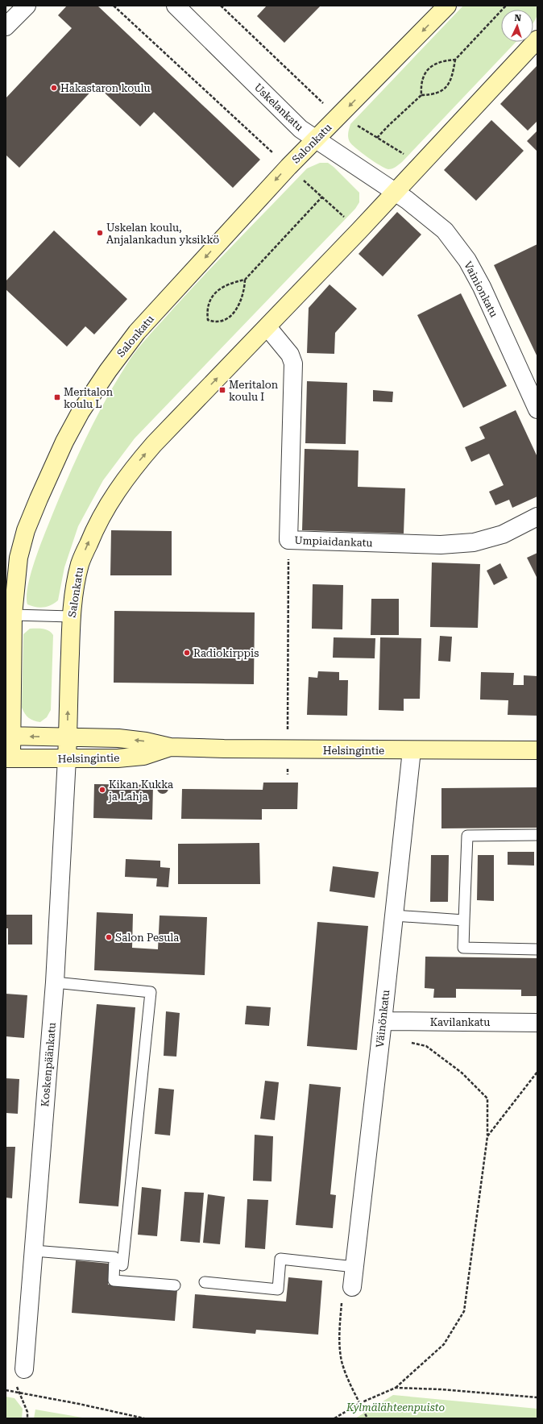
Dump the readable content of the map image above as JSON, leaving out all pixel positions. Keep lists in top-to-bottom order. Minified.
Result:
{"streets":{"main road":["Salonkatu","Helsingintie"],"street":["Uskelankatu","Vainionkatu","Umpiaidankatu","Väinönkatu","Kavilankatu","Koskenpäänkatu"]},"crossings":[["Uskelankatu","Salonkatu"],["Uskelankatu","Vainionkatu"],["Salonkatu","Vainionkatu"],["Salonkatu","Umpiaidankatu"],["Salonkatu","Helsingintie"],["Salonkatu","Koskenpäänkatu"],["Helsingintie","Väinönkatu"],["Helsingintie","Koskenpäänkatu"],["Väinönkatu","Kavilankatu"]],"parks":["Kylmälähteenpuisto"],"places":{"other":["Hakastaron koulu","Uskelan koulu, Anjalankadun yksikkö","Radiokirppis","Kikan Kukka ja Lahja","Salon Pesula"],"transit":["Meritalon koulu I","Meritalon koulu L"]},"north":"top"}
